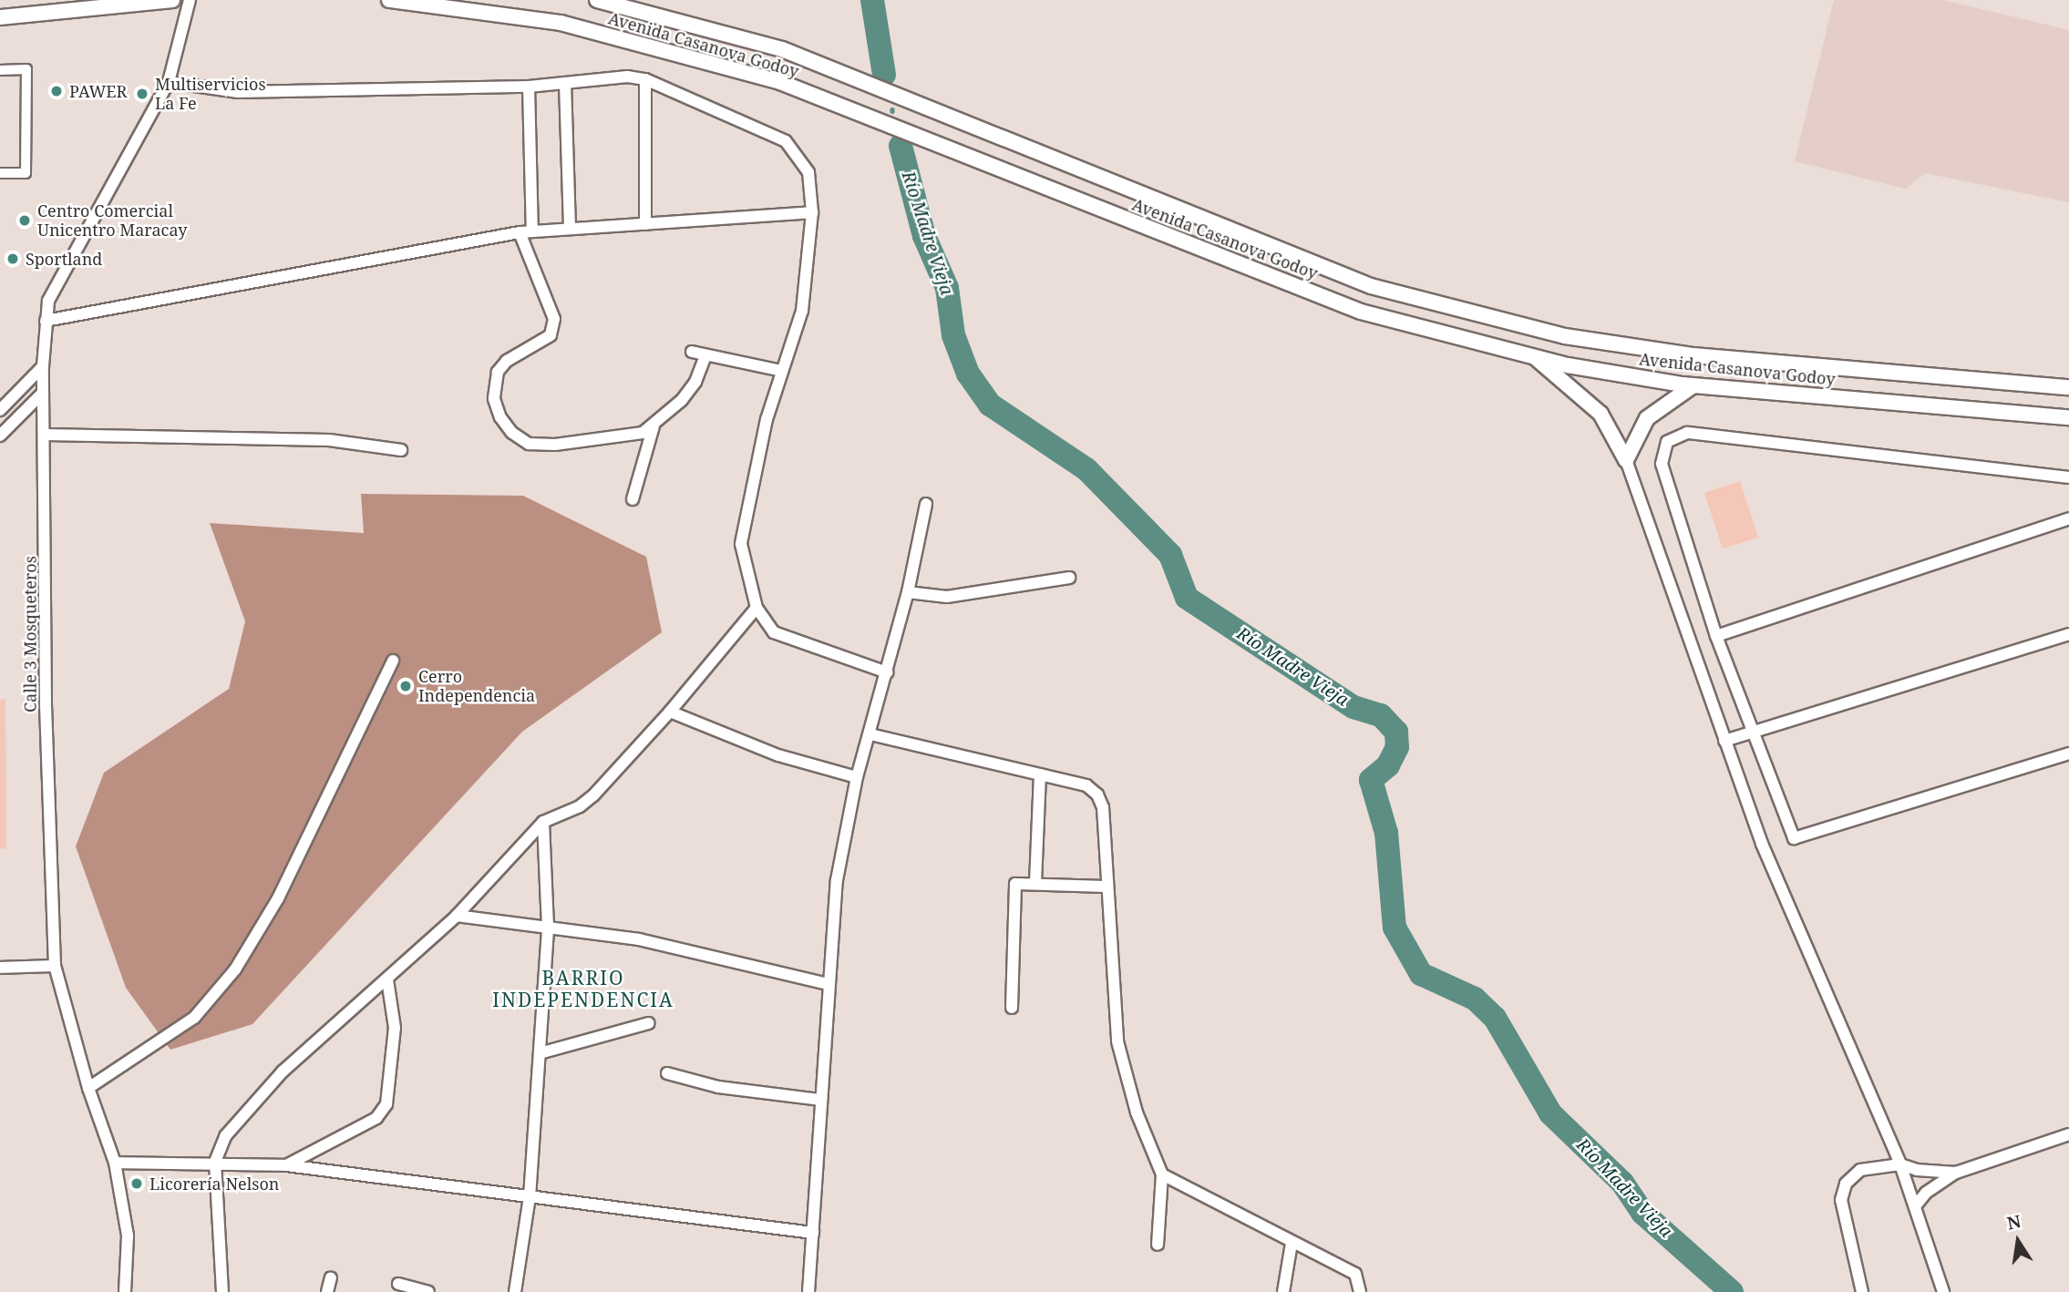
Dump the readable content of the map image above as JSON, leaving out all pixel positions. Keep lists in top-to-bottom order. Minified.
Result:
{"streets":{"street":["Avenida Casanova Godoy","Calle 3 Mosqueteros"]},"districts":["BARRIO INDEPENDENCIA"],"water":["Río Madre Vieja"],"places":["PAWER","Multiservicios La Fe","Centro Comercial Unicentro Maracay","Sportland","Cerro Independencia","Licorería Nelson"],"north":"top"}
